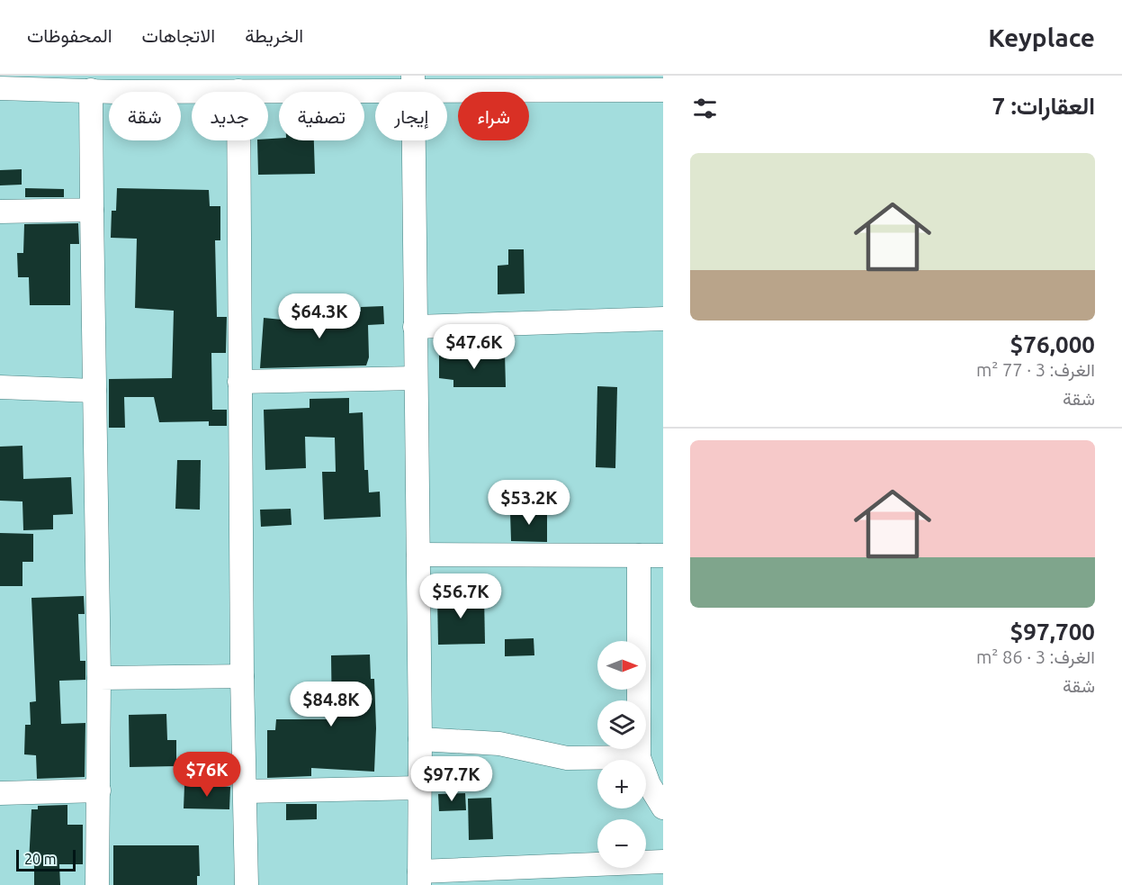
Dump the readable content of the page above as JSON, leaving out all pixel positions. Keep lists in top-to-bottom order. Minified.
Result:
{"scale_bar":"20 m","north":"right","page":{"header":"Keyplace","nav":["الخريطة","الاتجاهات","المحفوظات"],"heading":"العقارات: 7","chip":["شراء","إيجار","تصفية","جديد","شقة"],"list":[{"name":"$76,000","note":"الغرف: 3 · 77 m² · شقة"},{"name":"$97,700","note":"الغرف: 3 · 86 m² · شقة"}],"price":["$64.3K","$47.6K","$53.2K","$56.7K","$84.8K","$76K","$97.7K"],"map_buttons":["+","−"],"scale":"20 m"}}
